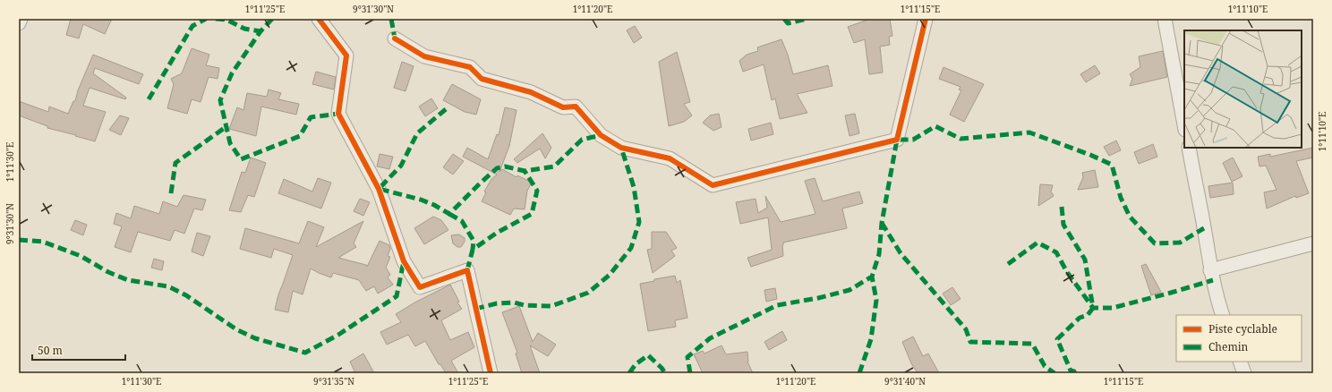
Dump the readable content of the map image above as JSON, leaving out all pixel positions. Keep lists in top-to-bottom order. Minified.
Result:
{"legend":["Piste cyclable","Chemin"],"scale_bar":"50 m","coordinates":["1°11'25\"E","9°31'30\"N","1°11'20\"E","1°11'15\"E","1°11'10\"E","1°11'30\"E","9°31'35\"N","9°31'40\"N"]}
